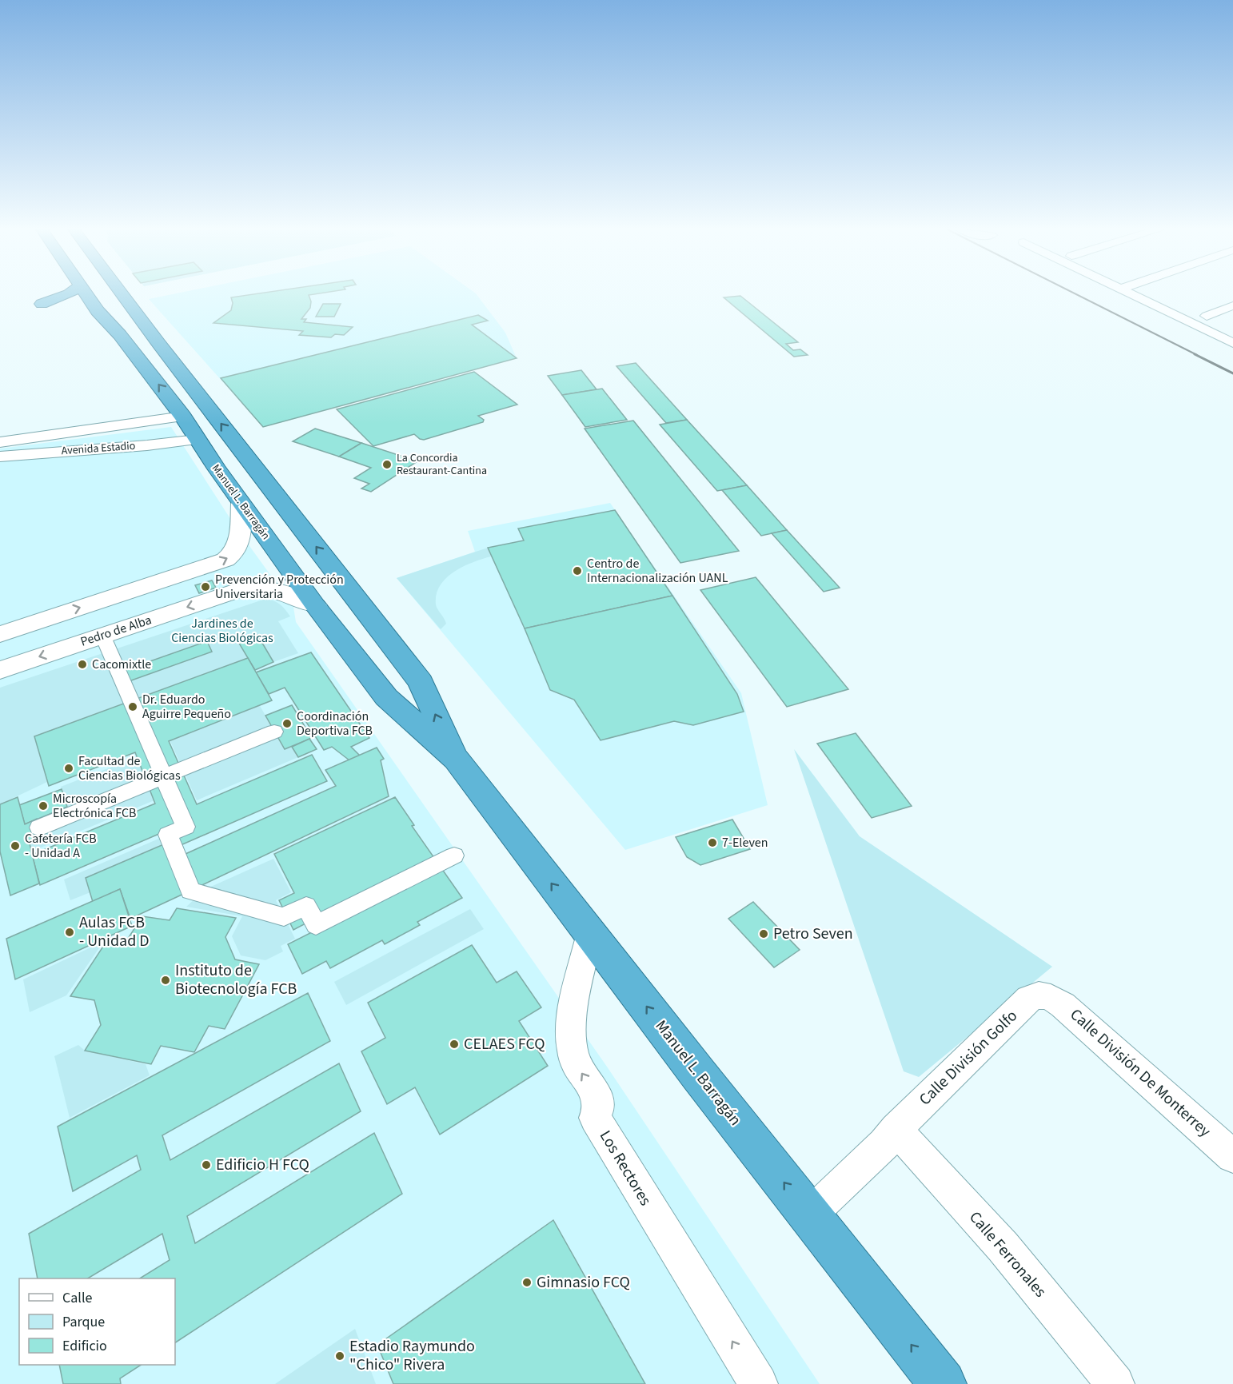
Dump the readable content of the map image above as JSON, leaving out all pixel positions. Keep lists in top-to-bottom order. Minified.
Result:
{"streets":{"highway":["Manuel L. Barragán"],"street":["Avenida Estadio","Pedro de Alba","Calle División Golfo","Calle División De Monterrey","Los Rectores","Calle Ferronales"]},"crossings":[["Avenida Estadio","Manuel L. Barragán"],["Manuel L. Barragán","Pedro de Alba"],["Manuel L. Barragán","Calle División Golfo"],["Manuel L. Barragán","Los Rectores"],["Calle División Golfo","Calle División De Monterrey"],["Calle División Golfo","Calle Ferronales"]],"one_way":["Los Rectores"],"parks":["Jardines de Ciencias Biológicas"],"places":["La Concordia Restaurant-Cantina","Centro de Internacionalización UANL","Prevención y Protección Universitaria","Cacomixtle","Dr. Eduardo Aguirre Pequeño","Coordinación Deportiva FCB","Facultad de Ciencias Biológicas","Microscopía Electrónica FCB","7-Eleven","Cafetería FCB - Unidad A","Aulas FCB - Unidad D","Petro Seven","Instituto de Biotecnología FCB","CELAES FCQ","Edificio H FCQ","Gimnasio FCQ","Estadio Raymundo \"Chico\" Rivera"],"legend":["Calle","Parque","Edificio"]}
